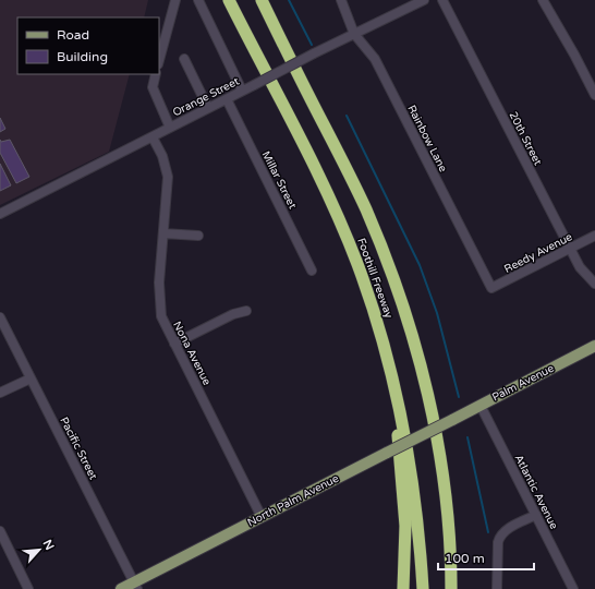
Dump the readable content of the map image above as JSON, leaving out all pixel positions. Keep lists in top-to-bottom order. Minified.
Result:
{"streets":{"highway":["Foothill Freeway"],"main road":["Palm Avenue","North Palm Avenue"],"street":["Orange Street","Rainbow Lane","20th Street","Millar Street","Reedy Avenue","Nona Avenue","Pacific Street","Atlantic Avenue"]},"crossings":[["Orange Street","Rainbow Lane"],["Orange Street","Millar Street"],["Orange Street","Nona Avenue"],["Rainbow Lane","Reedy Avenue"],["20th Street","Reedy Avenue"],["Nona Avenue","North Palm Avenue"],["Palm Avenue","Atlantic Avenue"],["Palm Avenue","North Palm Avenue"],["Pacific Street","North Palm Avenue"]],"legend":["Road","Building"],"scale_bar":"100 m","north":"top right"}
